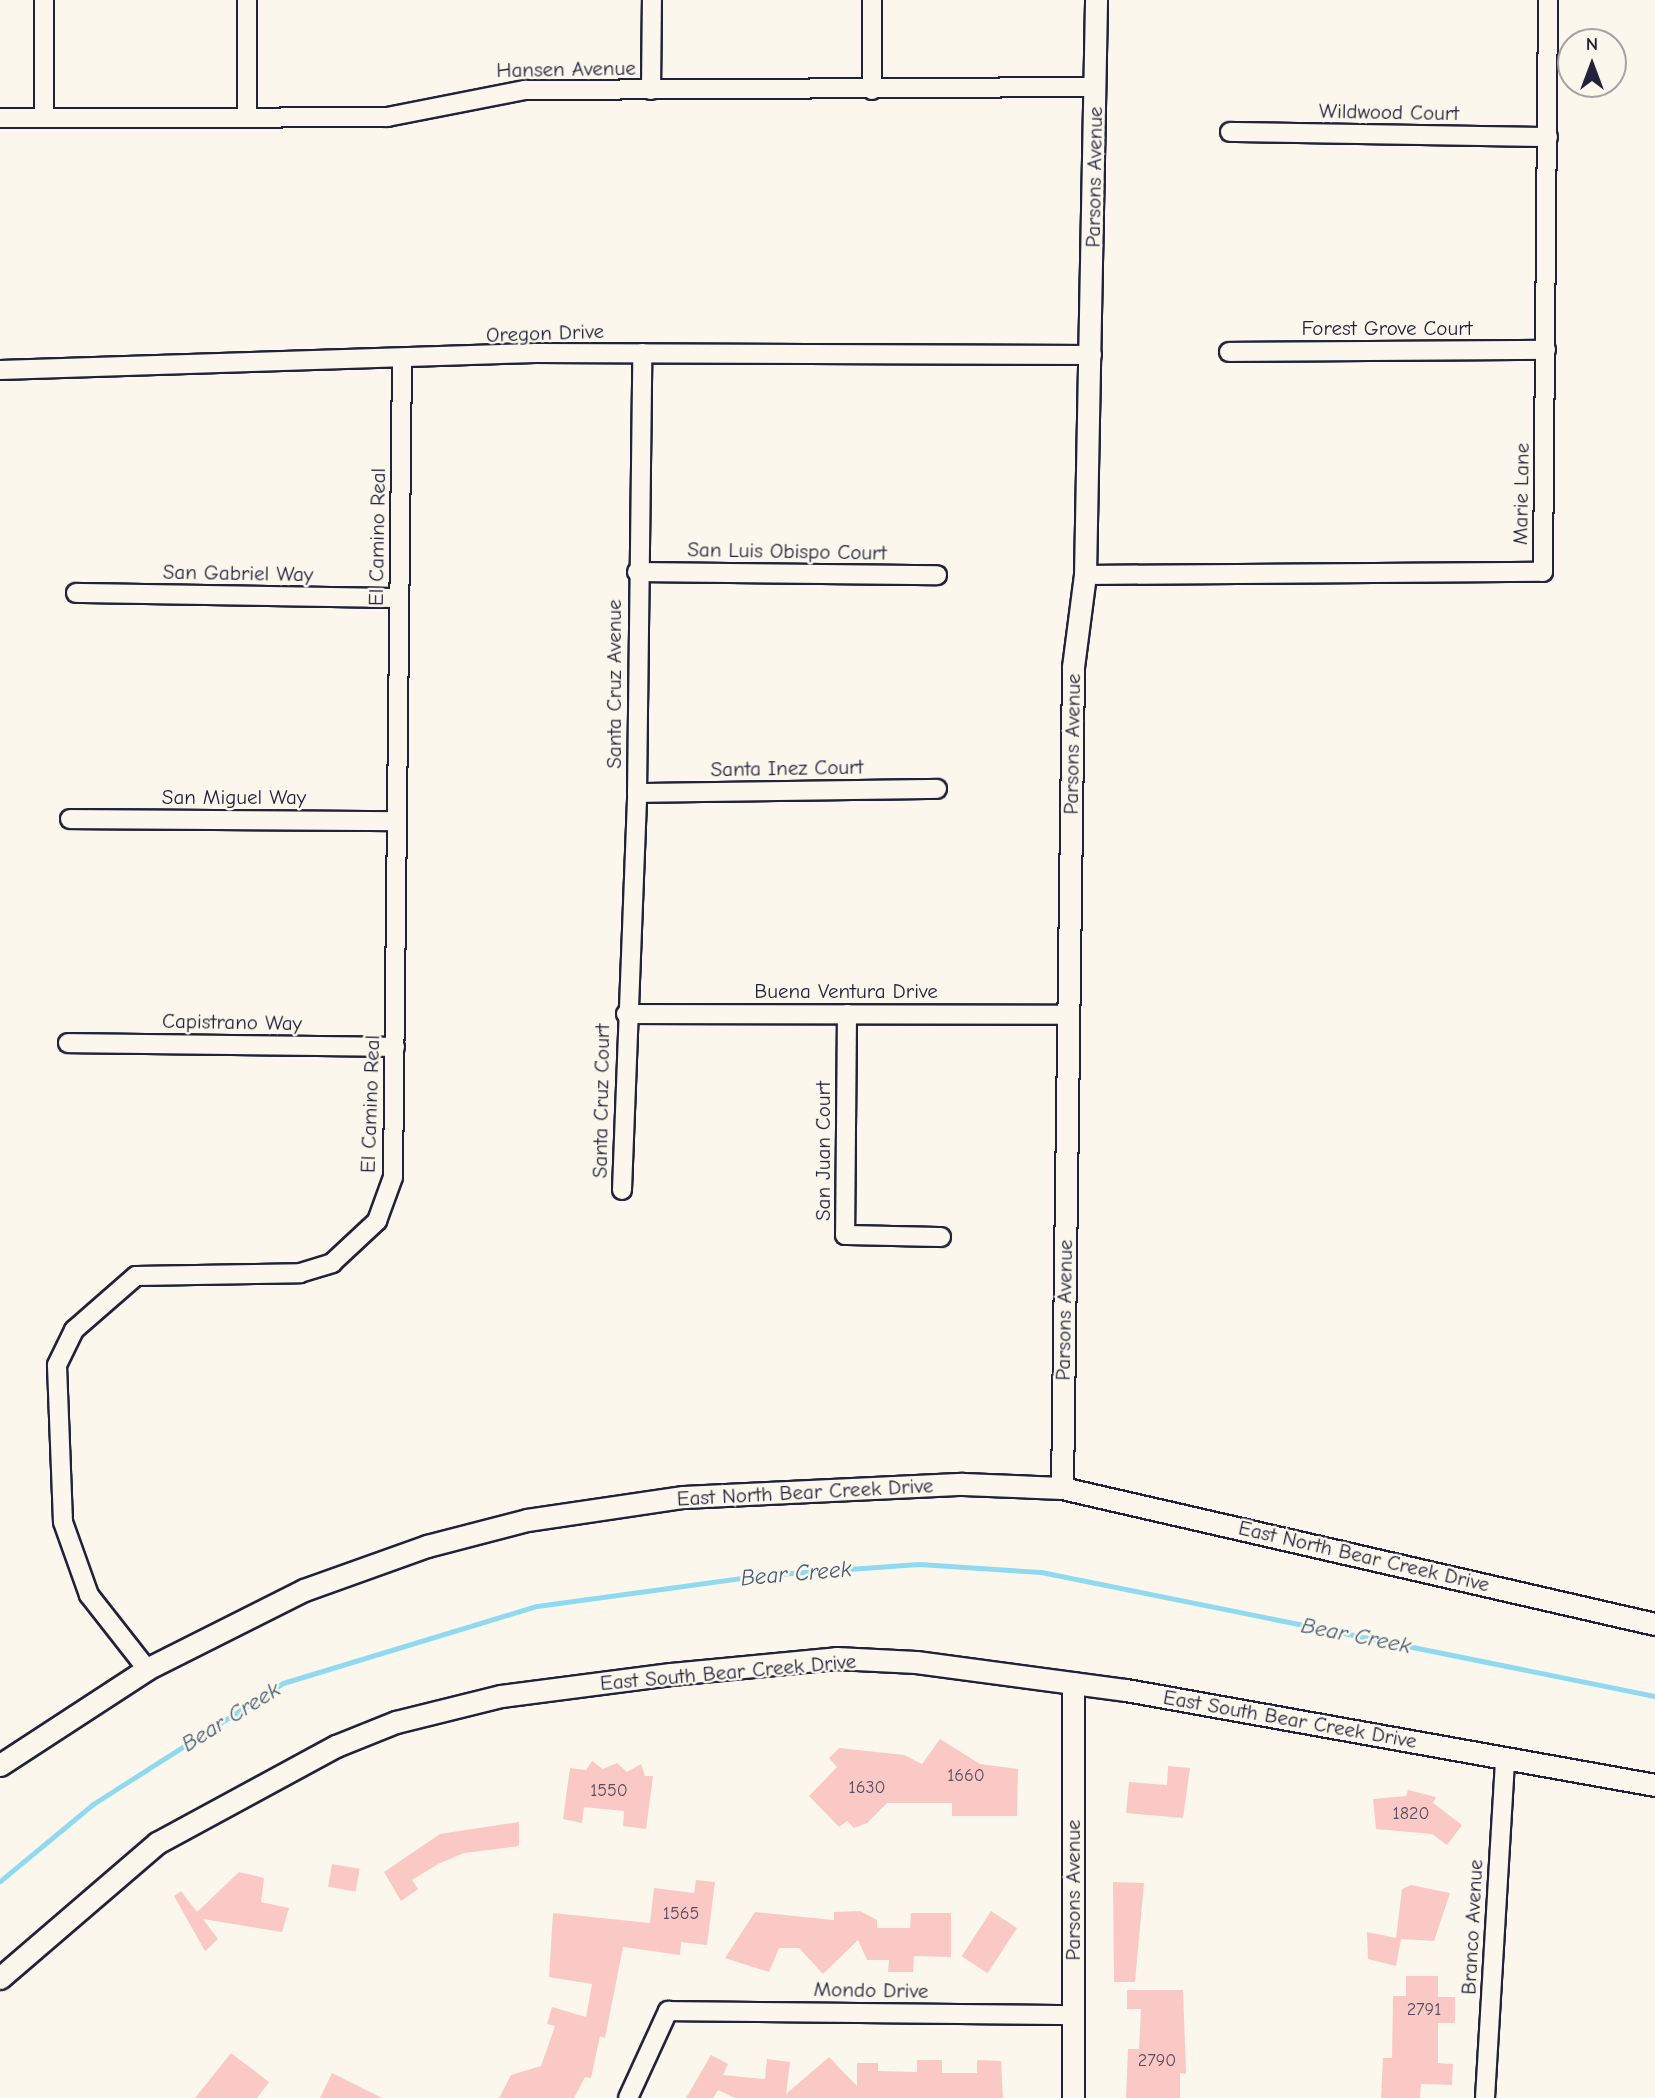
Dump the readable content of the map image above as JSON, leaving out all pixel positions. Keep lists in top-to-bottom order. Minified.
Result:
{"streets":{"street":["Hansen Avenue","Wildwood Court","Parsons Avenue","Forest Grove Court","Oregon Drive","Marie Lane","El Camino Real","San Luis Obispo Court","San Gabriel Way","Santa Cruz Avenue","Santa Inez Court","San Miguel Way","Buena Ventura Drive","Capistrano Way","Santa Cruz Court","San Juan Court","East North Bear Creek Drive","East South Bear Creek Drive","Branco Avenue","Mondo Drive"]},"crossings":[["Hansen Avenue","Parsons Avenue"],["Wildwood Court","Marie Lane"],["Parsons Avenue","Oregon Drive"],["Parsons Avenue","Marie Lane"],["Parsons Avenue","Buena Ventura Drive"],["Parsons Avenue","East North Bear Creek Drive"],["Parsons Avenue","East South Bear Creek Drive"],["Parsons Avenue","Mondo Drive"],["Forest Grove Court","Marie Lane"],["Oregon Drive","El Camino Real"],["Oregon Drive","Santa Cruz Avenue"],["El Camino Real","San Gabriel Way"],["El Camino Real","San Miguel Way"],["El Camino Real","Capistrano Way"],["El Camino Real","East North Bear Creek Drive"],["San Luis Obispo Court","Santa Cruz Avenue"],["Santa Cruz Avenue","Santa Inez Court"],["Santa Cruz Avenue","Buena Ventura Drive"],["Santa Cruz Avenue","Santa Cruz Court"],["Buena Ventura Drive","Santa Cruz Court"],["Buena Ventura Drive","San Juan Court"],["East South Bear Creek Drive","Branco Avenue"]],"water":["Bear Creek"],"house_numbers":["1660","1630","1550","1820","1565","2791","2790"],"north":"top"}
